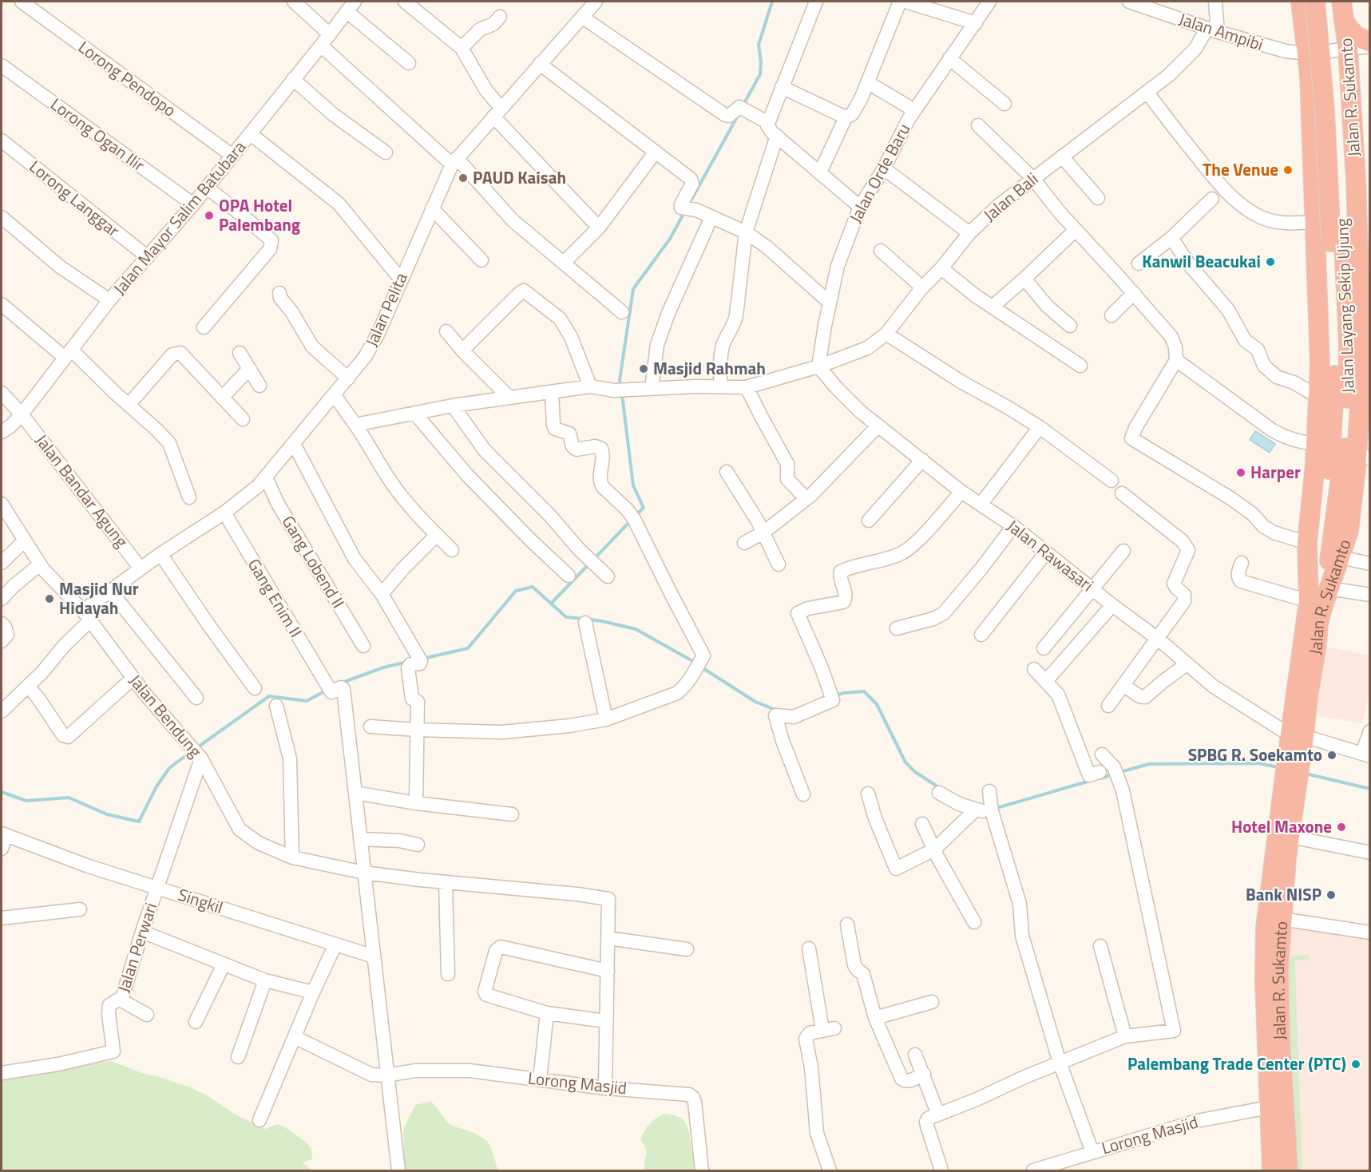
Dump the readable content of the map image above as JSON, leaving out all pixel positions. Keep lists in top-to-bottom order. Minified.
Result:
{"streets":{"highway":["Jalan R. Sukamto","Jalan Layang Sekip Ujung"],"street":["Jalan Ampibi","Lorong Pendopo","Lorong Ogan Ilir","Jalan Orde Baru","Jalan Bali","Lorong Langgar","Jalan Mayor Salim Batubara","Jalan Pelita","Jalan Bandar Agung","Jalan Rawasari","Gang Lobend II","Gang Enim II","Jalan Bendung","Singkil","Jalan Perwari","Lorong Masjid"]},"crossings":[["Jalan Ampibi","Jalan R. Sukamto"],["Jalan Ampibi","Jalan Bali"],["Lorong Pendopo","Jalan Mayor Salim Batubara"],["Jalan R. Sukamto","Jalan Layang Sekip Ujung"],["Jalan R. Sukamto","Jalan Rawasari"],["Jalan R. Sukamto","Lorong Masjid"],["Lorong Ogan Ilir","Jalan Mayor Salim Batubara"],["Jalan Orde Baru","Jalan Bali"],["Jalan Orde Baru","Jalan Rawasari"],["Jalan Bali","Jalan Rawasari"],["Lorong Langgar","Jalan Mayor Salim Batubara"],["Jalan Mayor Salim Batubara","Jalan Bandar Agung"],["Jalan Pelita","Jalan Bandar Agung"],["Jalan Pelita","Gang Lobend II"],["Jalan Pelita","Gang Enim II"],["Jalan Pelita","Jalan Bendung"],["Jalan Bendung","Jalan Perwari"],["Singkil","Jalan Perwari"]],"places":["The Venue","PAUD Kaisah","OPA Hotel Palembang","Kanwil Beacukai","Masjid Rahmah","Harper","Masjid Nur Hidayah","SPBG R. Soekamto","Hotel Maxone","Bank NISP","Palembang Trade Center (PTC)"]}
